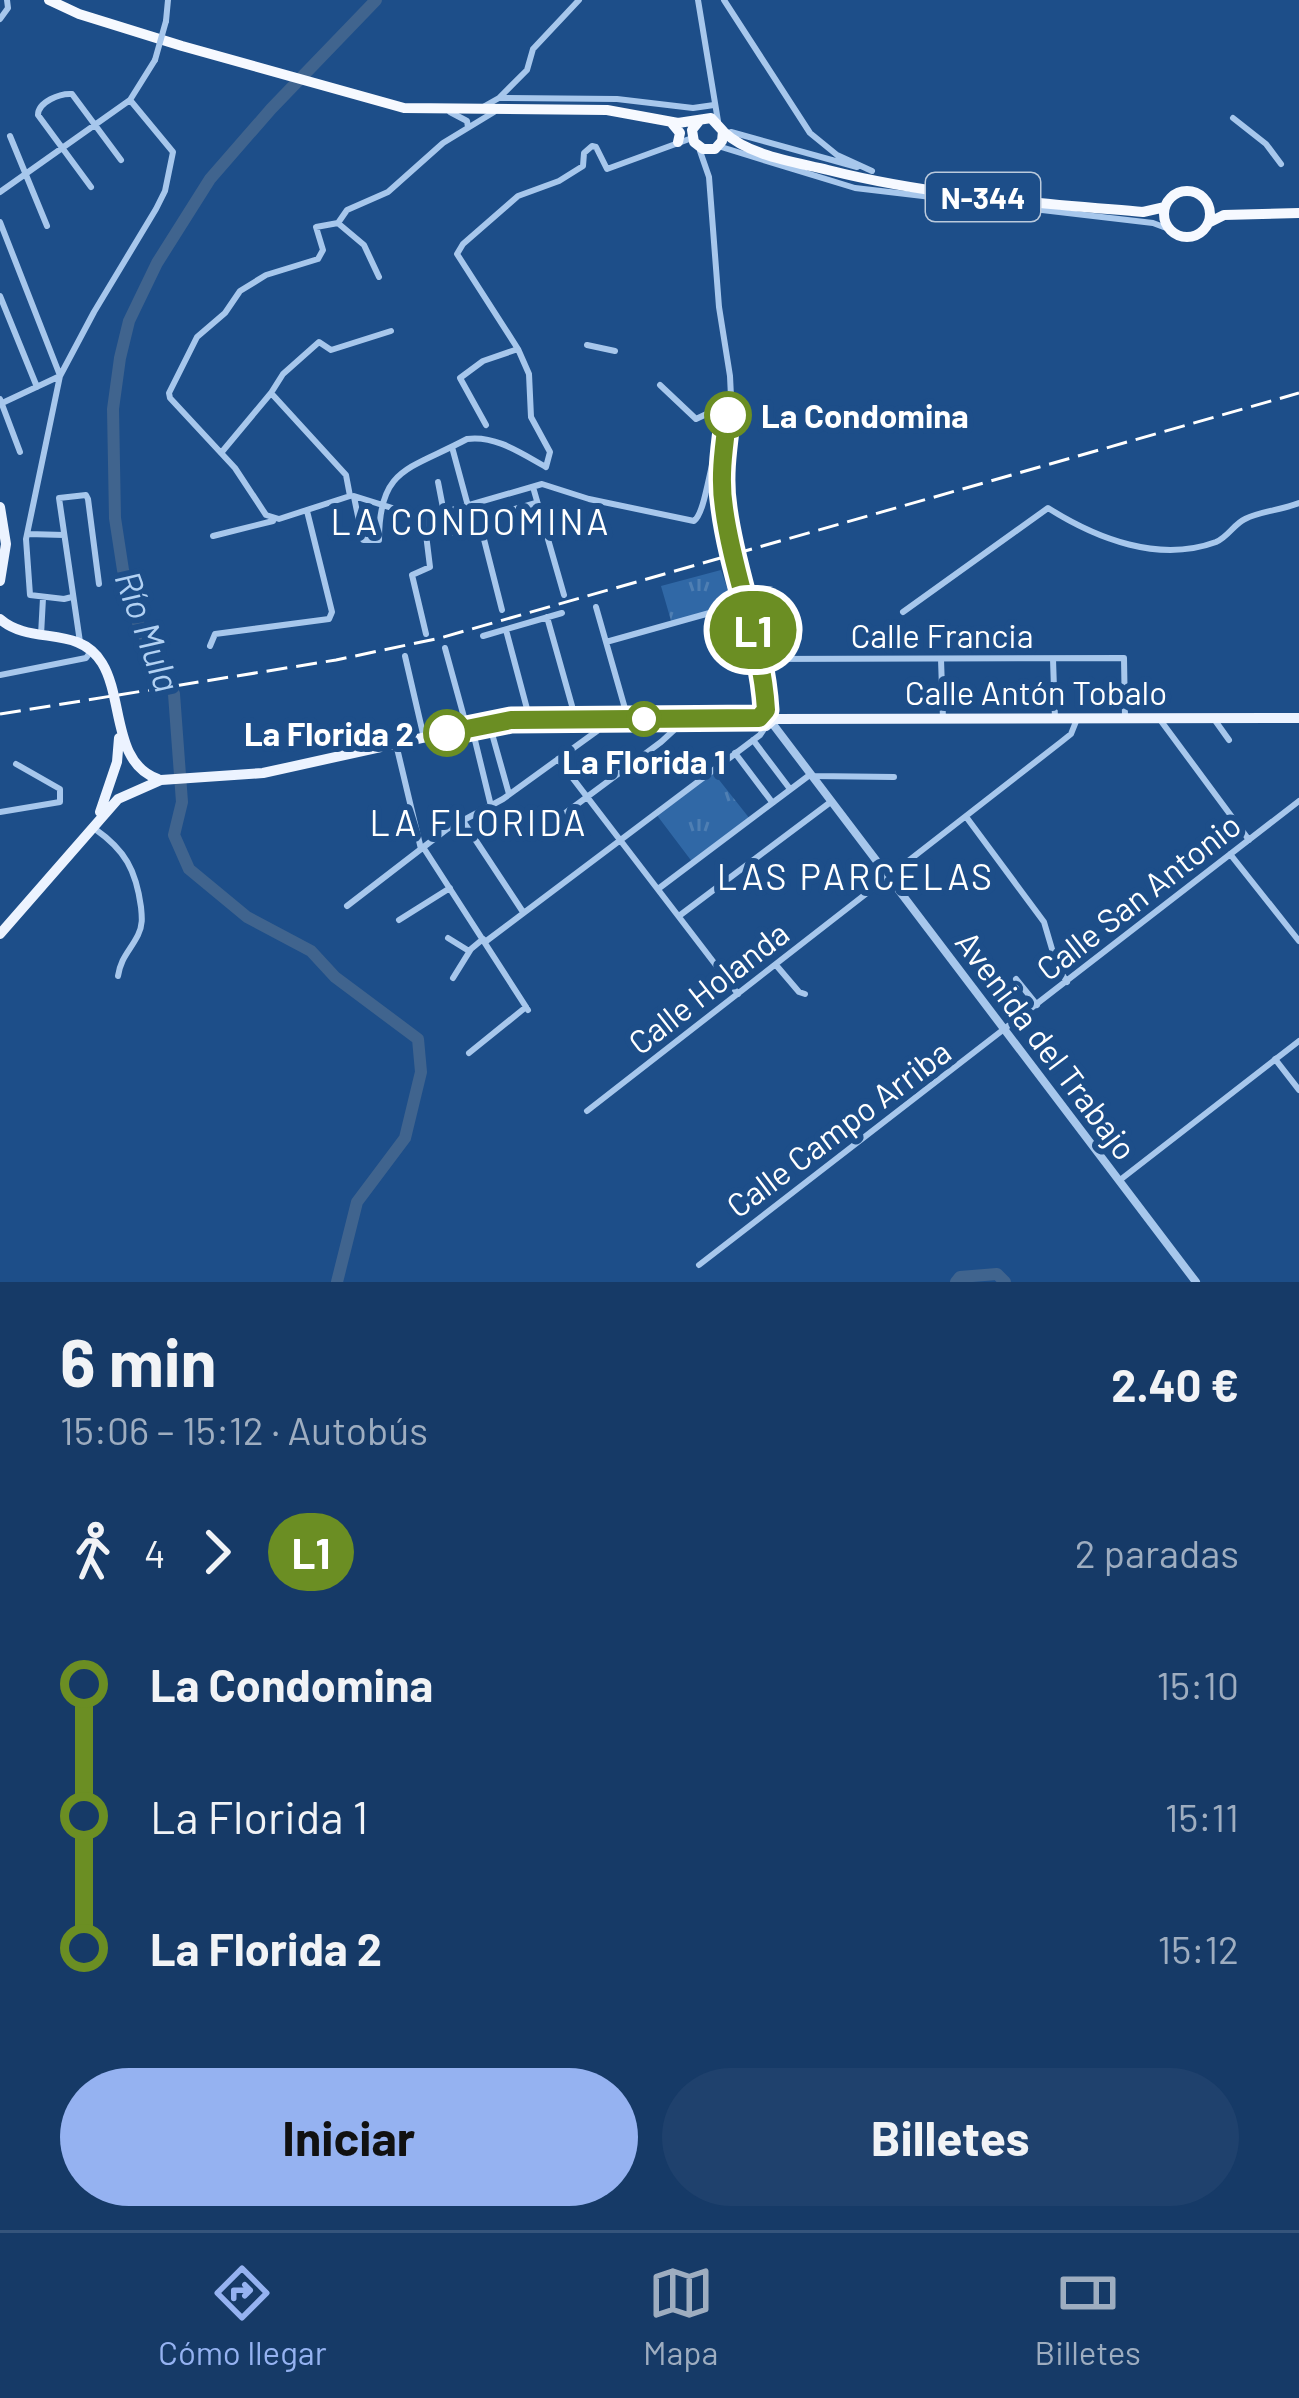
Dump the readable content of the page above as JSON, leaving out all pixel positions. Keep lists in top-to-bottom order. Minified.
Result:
{"streets":{"highway":["N-344"],"main road":["Calle Antón Tobalo"],"street":["Calle Francia","Calle San Antonio","Calle Holanda","Avenida del Trabajo","Calle Campo Arriba"]},"crossings":[["Calle Francia","Calle Antón Tobalo"],["Calle Antón Tobalo","Calle Holanda"],["Calle Antón Tobalo","Avenida del Trabajo"],["Calle San Antonio","Avenida del Trabajo"],["Calle San Antonio","Calle Campo Arriba"],["Calle Holanda","Avenida del Trabajo"],["Avenida del Trabajo","Calle Campo Arriba"]],"districts":["LA CONDOMINA","LA FLORIDA","LAS PARCELAS"],"water":["Río Mula"],"places":["La Condomina","La Florida 1","La Florida 2"],"lines":["bus line L1"],"page":{"on_map":"L1","heading":["6 min","15:06 – 15:12 · Autobús","2.40 €"],"legs":["4","L1","2 paradas"],"list":[{"name":"La Condomina","value":"15:10"},{"name":"La Florida 1","value":"15:11"},{"name":"La Florida 2","value":"15:12"}],"buttons":["Iniciar","Billetes"],"tabs":["Cómo llegar","Mapa","Billetes"]}}
